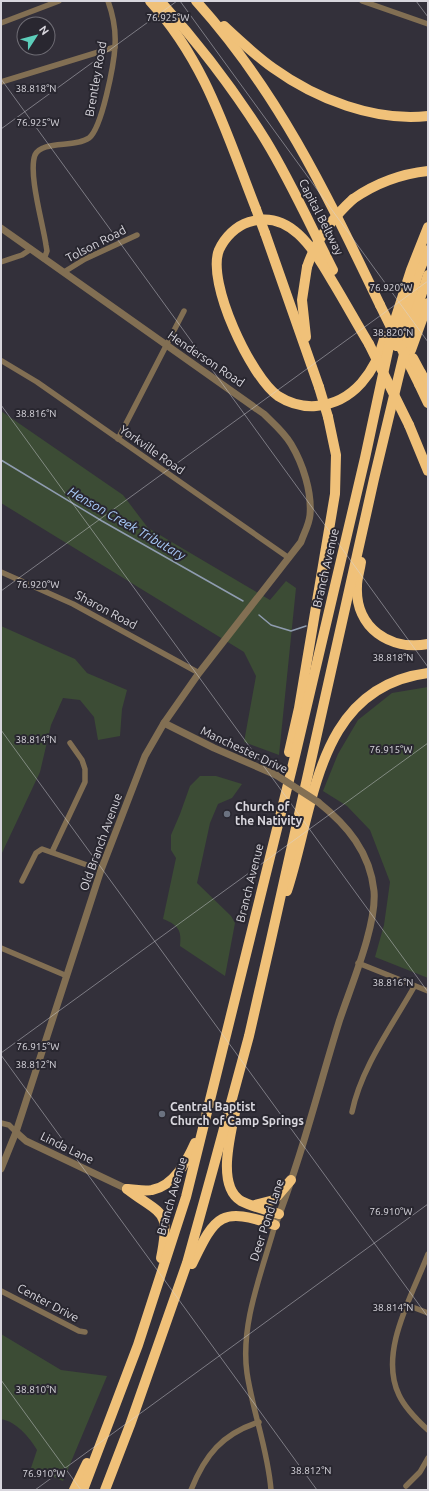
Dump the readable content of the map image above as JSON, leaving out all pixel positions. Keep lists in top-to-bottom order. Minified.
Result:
{"streets":{"highway":["Capital Beltway","Branch Avenue"],"street":["Brentley Road","Tolson Road","Henderson Road","Yorkville Road","Sharon Road","Manchester Drive","Old Branch Avenue","Linda Lane","Deer Pond Lane","Center Drive"]},"crossings":[["Brentley Road","Henderson Road"],["Tolson Road","Henderson Road"],["Henderson Road","Yorkville Road"],["Henderson Road","Old Branch Avenue"],["Yorkville Road","Old Branch Avenue"],["Sharon Road","Old Branch Avenue"],["Manchester Drive","Old Branch Avenue"],["Manchester Drive","Deer Pond Lane"],["Old Branch Avenue","Linda Lane"]],"water":["Henson Creek Tributary"],"places":["Church of the Nativity","Central Baptist Church of Camp Springs"],"north":"top right","coordinates":["76.925°W","38.818°N","76.920°W","38.820°N","38.816°N","38.814°N","76.915°W","38.812°N","76.910°W","38.810°N"]}
